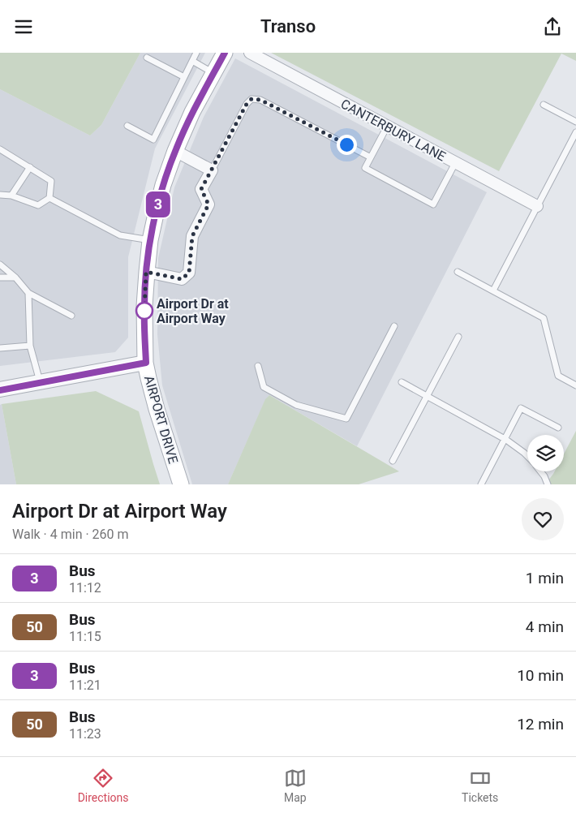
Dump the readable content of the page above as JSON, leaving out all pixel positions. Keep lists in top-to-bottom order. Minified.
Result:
{"streets":{"main road":["AIRPORT DRIVE"],"street":["CANTERBURY LANE"]},"places":["Airport Dr at Airport Way"],"lines":["bus line 3"],"page":{"header":"Transo","on_map":"3","heading":["Airport Dr at Airport Way","Walk · 4 min · 260 m"],"list":[{"mark":"3","name":"Bus","note":"11:12","value":"1 min"},{"mark":"50","name":"Bus","note":"11:15","value":"4 min"},{"mark":"3","name":"Bus","note":"11:21","value":"10 min"},{"mark":"50","name":"Bus","note":"11:23","value":"12 min"}],"tabs":["Directions","Map","Tickets"]}}
